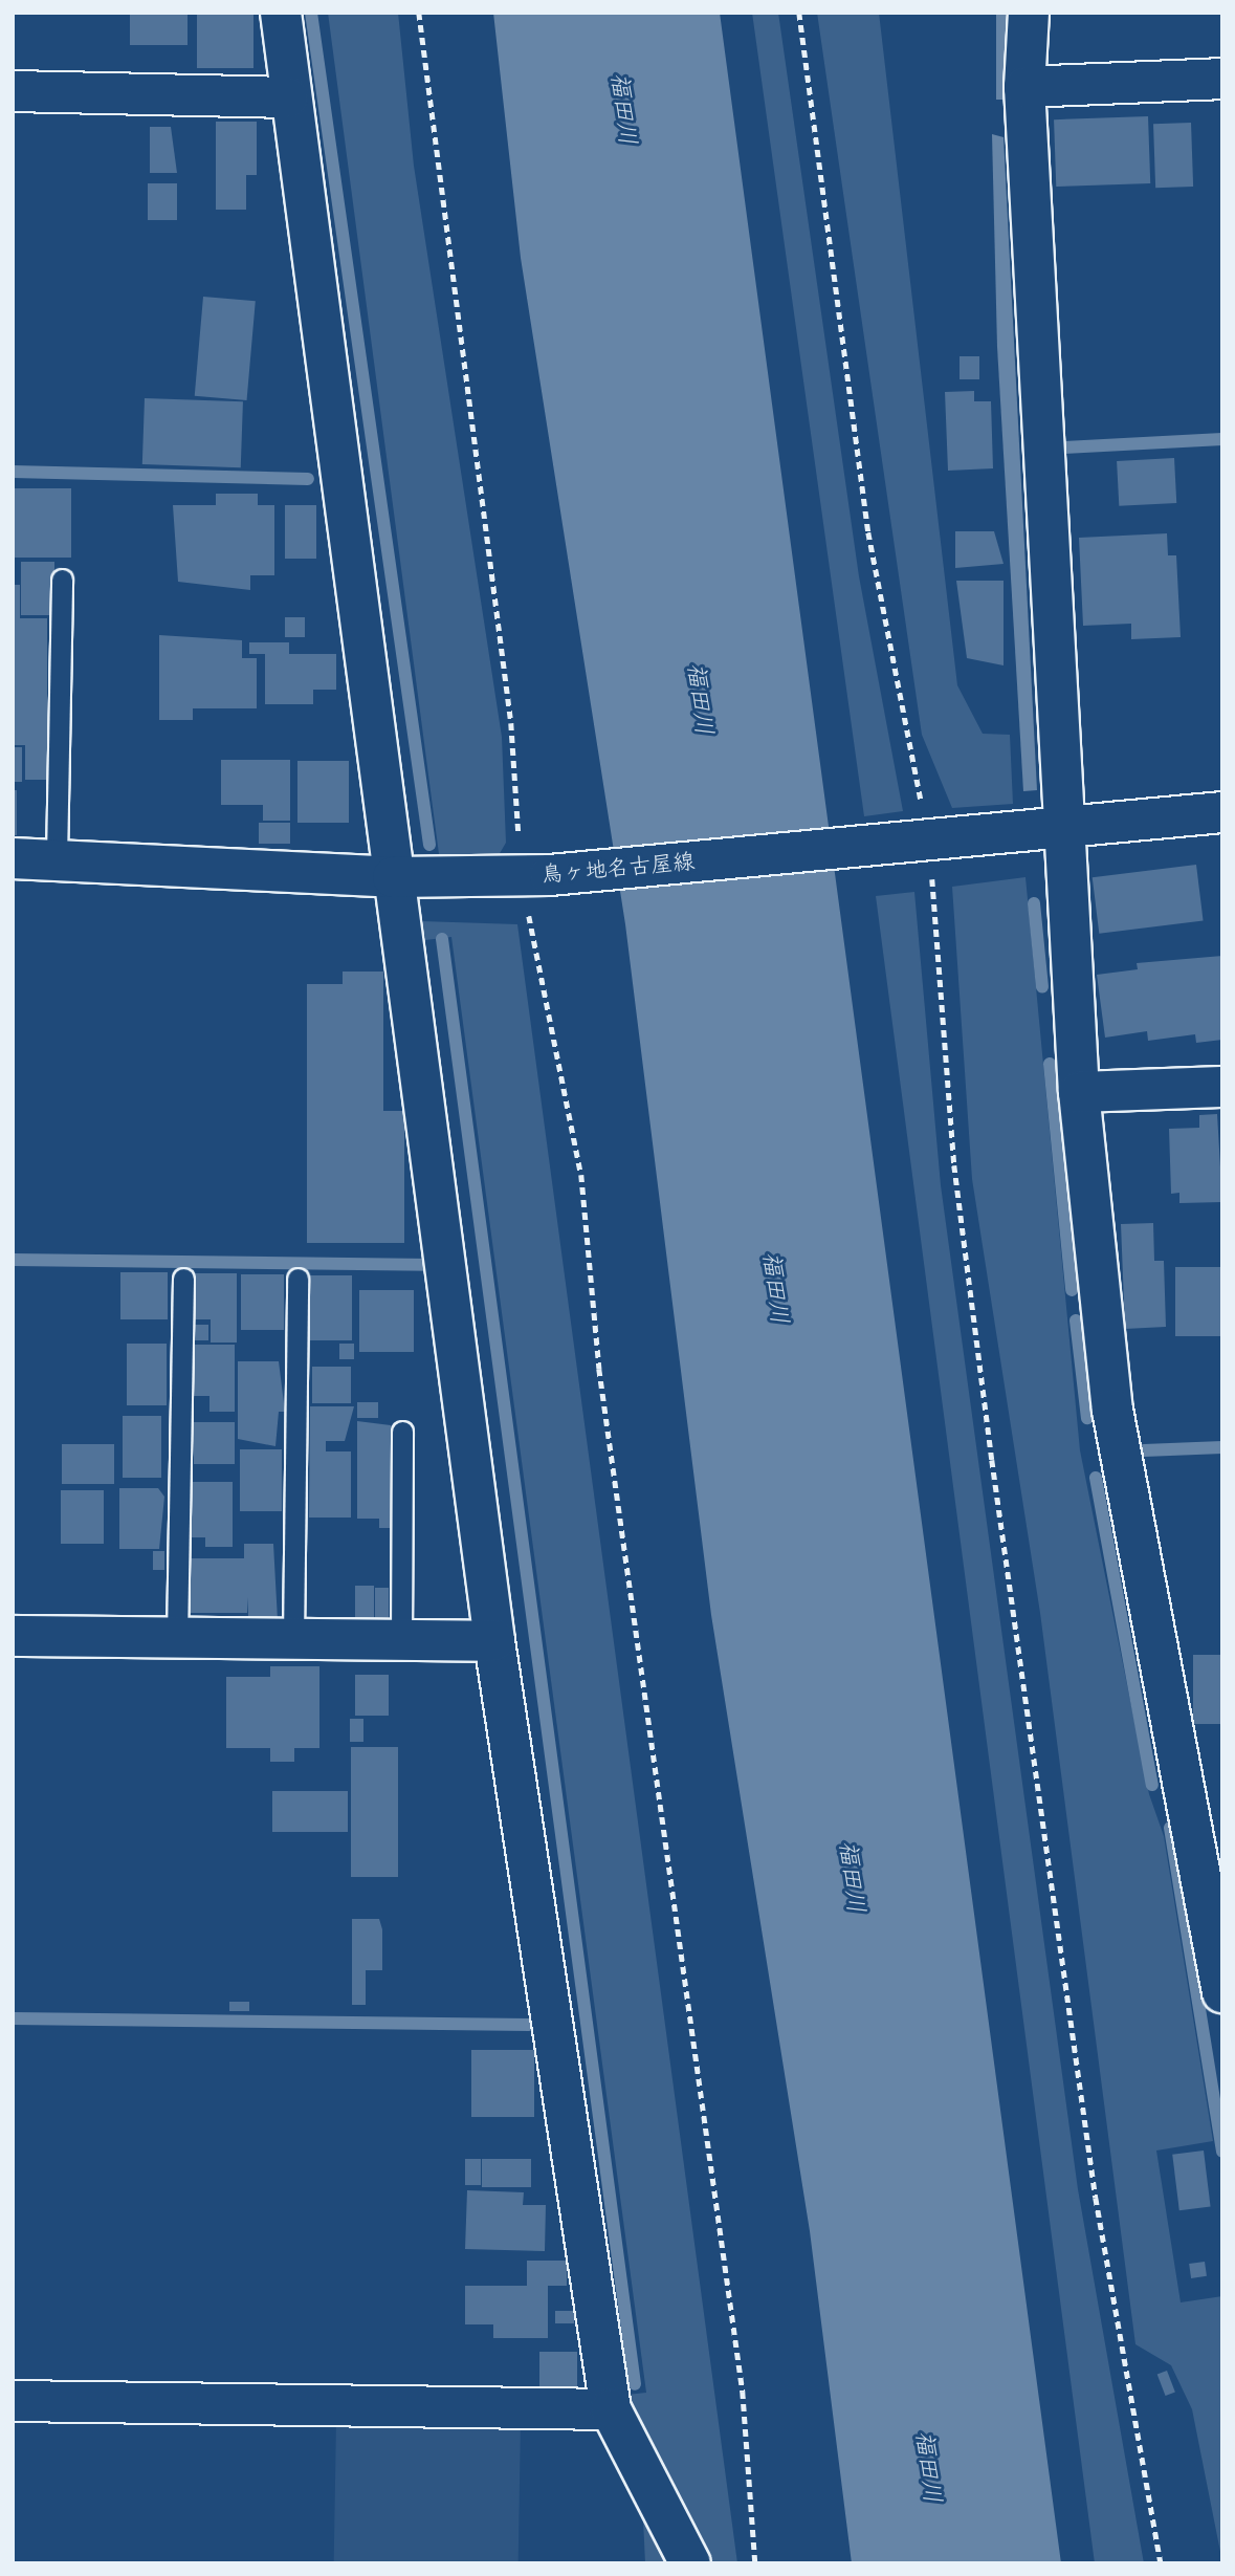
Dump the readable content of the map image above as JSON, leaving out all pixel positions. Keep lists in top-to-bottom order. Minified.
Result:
{"streets":{"street":["鳥ヶ地名古屋線"]},"water":["福田川"]}
